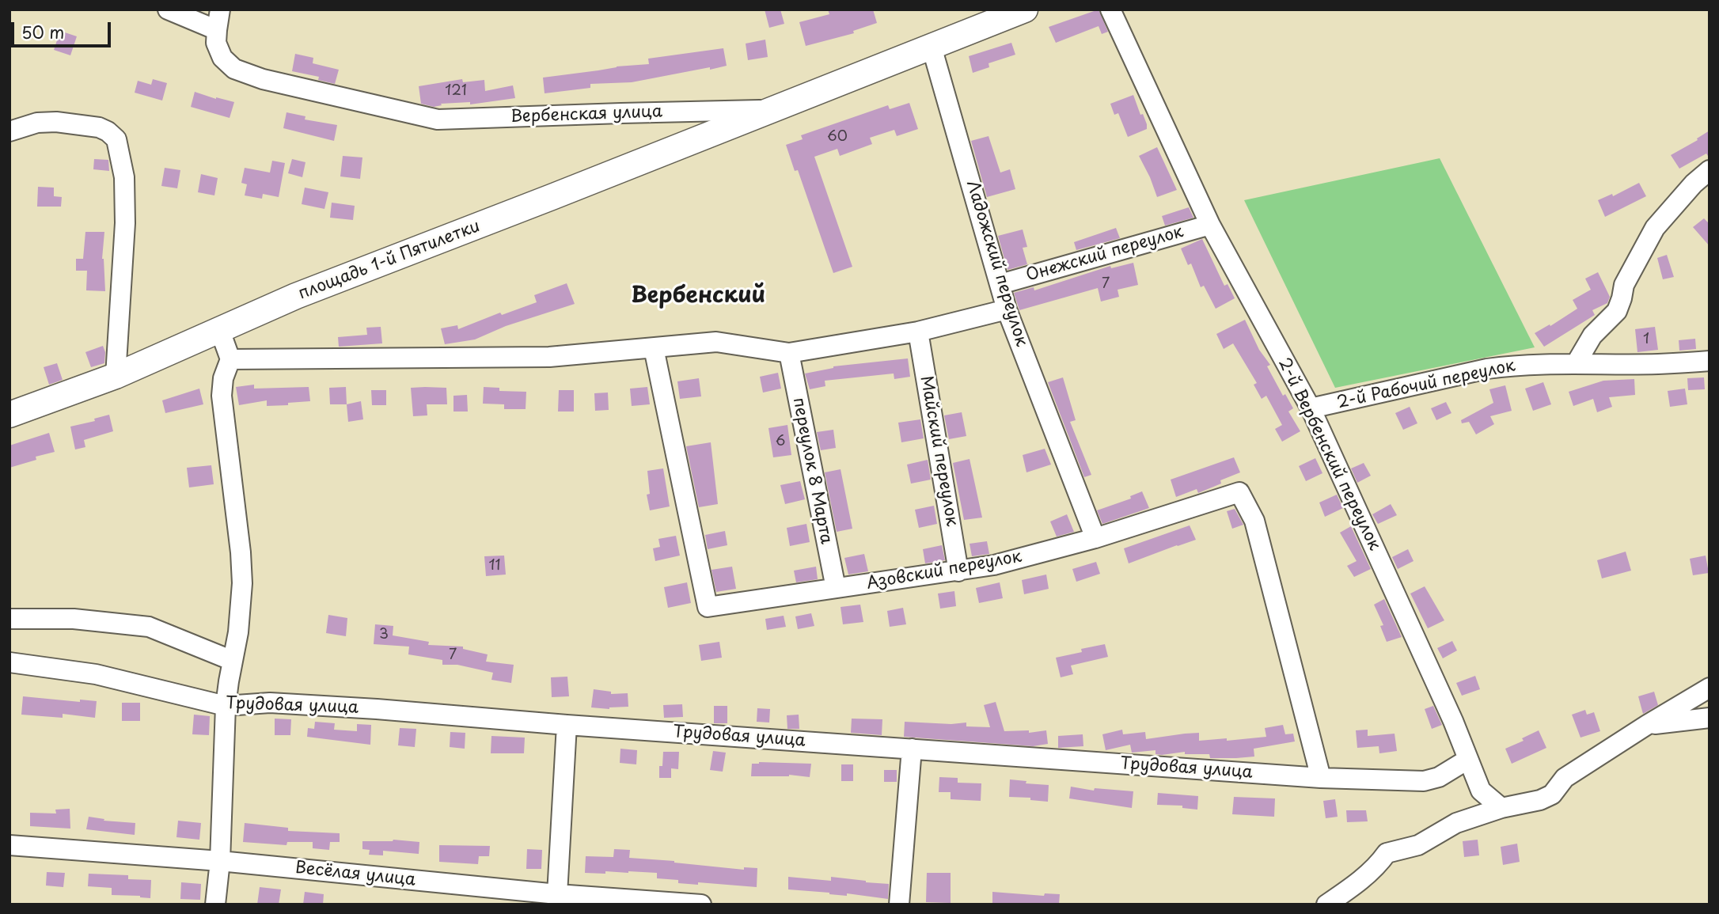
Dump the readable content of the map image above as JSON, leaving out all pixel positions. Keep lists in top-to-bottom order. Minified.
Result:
{"streets":{"main road":["Вербенская улица","площадь 1-й Пятилетки"],"street":["Онежский переулок","Ладожский переулок","2-й Рабочий переулок","Майский переулок","2-й Вербенский переулок","переулок 8 Марта","Азовский переулок","Трудовая улица","Весёлая улица"]},"crossings":[["Вербенская улица","площадь 1-й Пятилетки"],["Вербенская улица","Ладожский переулок"],["Онежский переулок","Ладожский переулок"],["Онежский переулок","2-й Вербенский переулок"],["Ладожский переулок","Азовский переулок"],["2-й Рабочий переулок","2-й Вербенский переулок"],["Майский переулок","Азовский переулок"],["2-й Вербенский переулок","Трудовая улица"],["переулок 8 Марта","Азовский переулок"],["Азовский переулок","Трудовая улица"]],"districts":["Вербенский"],"house_numbers":["121","60","7","1","6","11","3","7"],"scale_bar":"50 m"}
